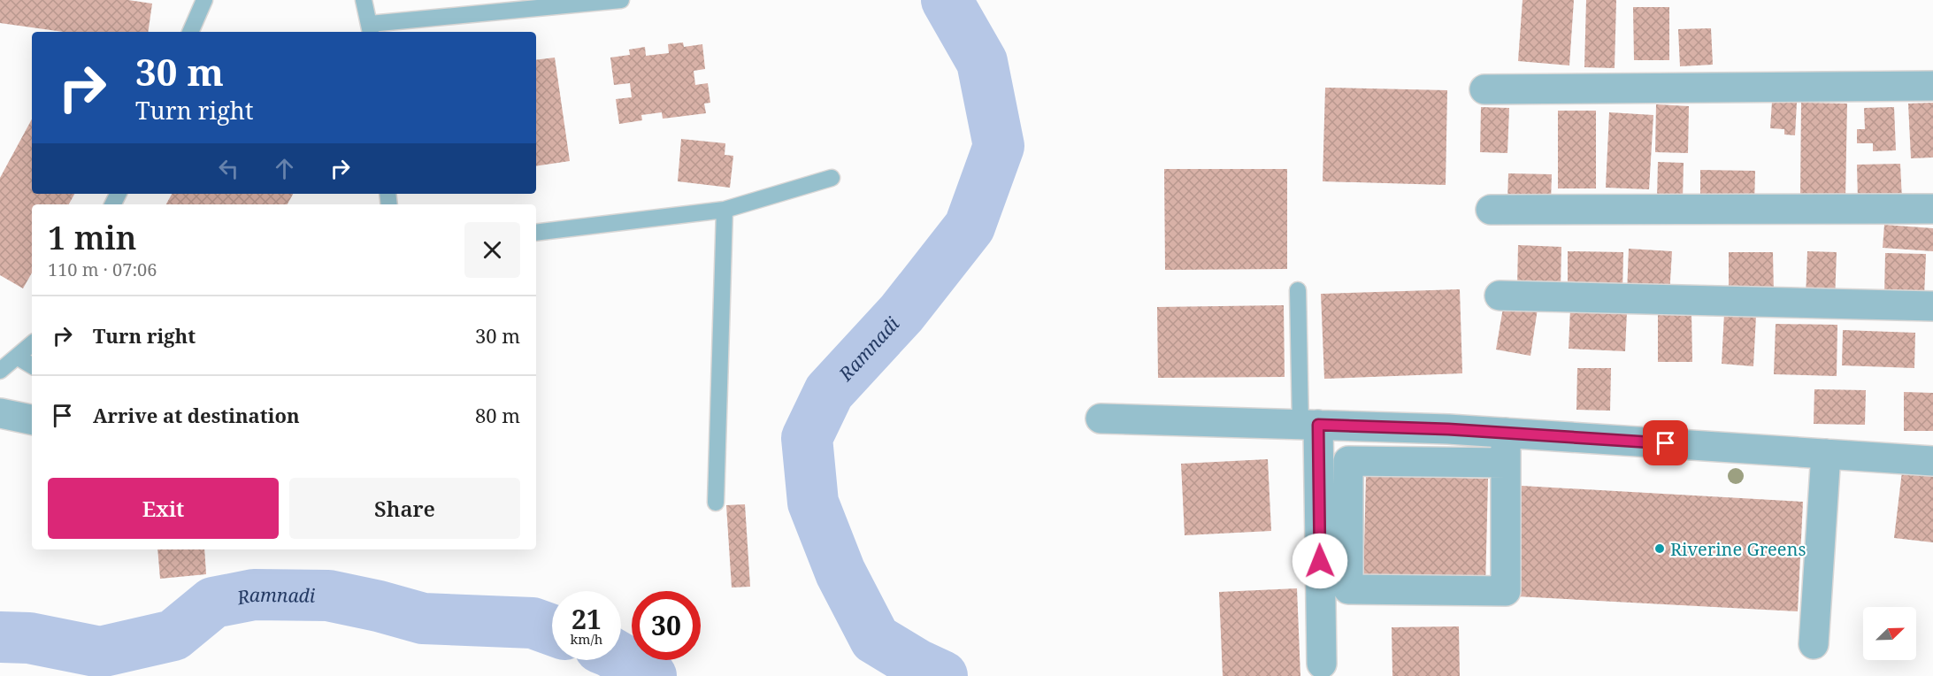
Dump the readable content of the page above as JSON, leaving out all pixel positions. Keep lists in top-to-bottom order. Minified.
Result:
{"water":["Ramnadi"],"places":["Riverine Greens"],"north":"top right","page":{"turn":["30 m","Turn right"],"heading":["1 min","110 m · 07:06"],"list":[{"name":"Turn right","value":"30 m"},{"name":"Arrive at destination","value":"80 m"}],"buttons":["Exit","Share"],"speed":"21 km/h","limit":"30"}}
